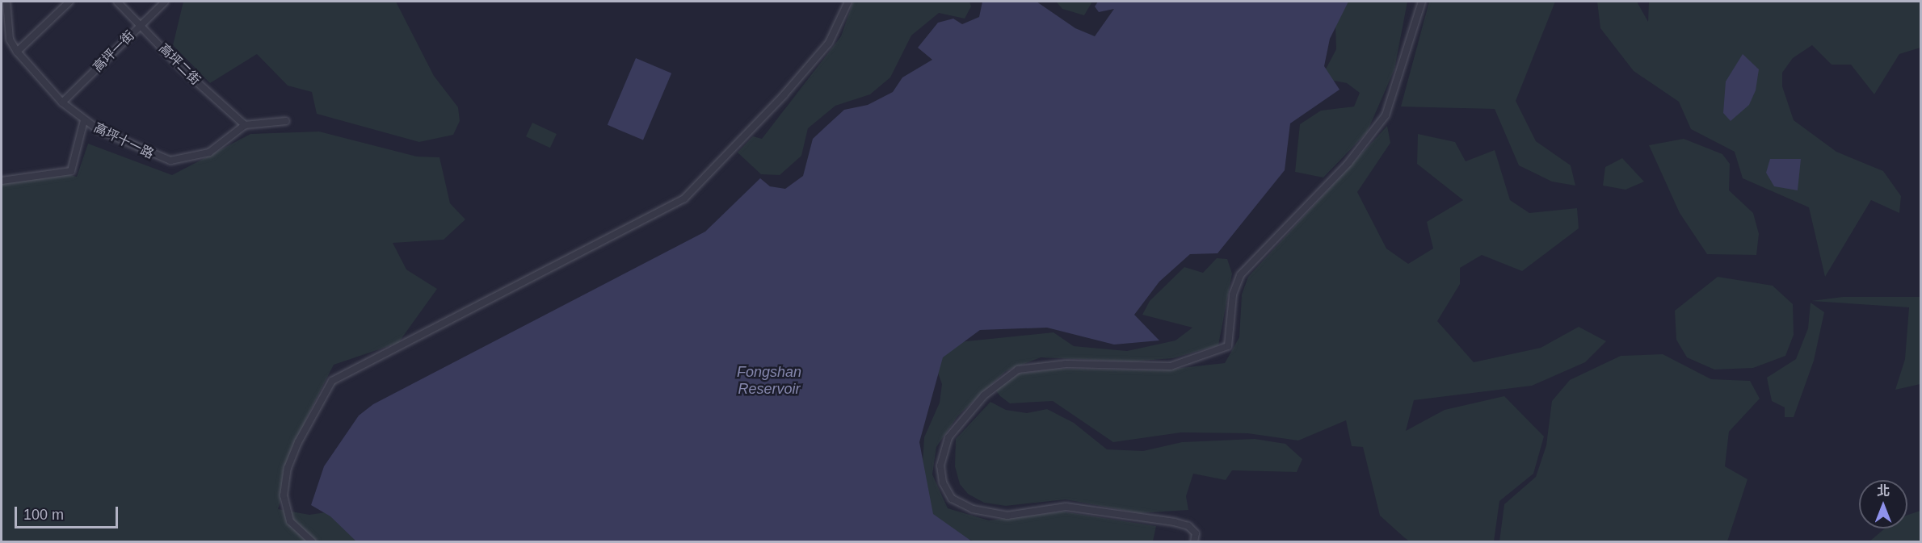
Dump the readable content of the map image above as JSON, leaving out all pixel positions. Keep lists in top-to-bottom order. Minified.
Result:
{"streets":{"street":["高坪一街","高坪二街","高坪十一路"]},"crossings":[["高坪一街","高坪二街"],["高坪一街","高坪十一路"],["高坪二街","高坪十一路"]],"water":["Fongshan Reservoir"],"scale_bar":"100 m","north":"top"}
